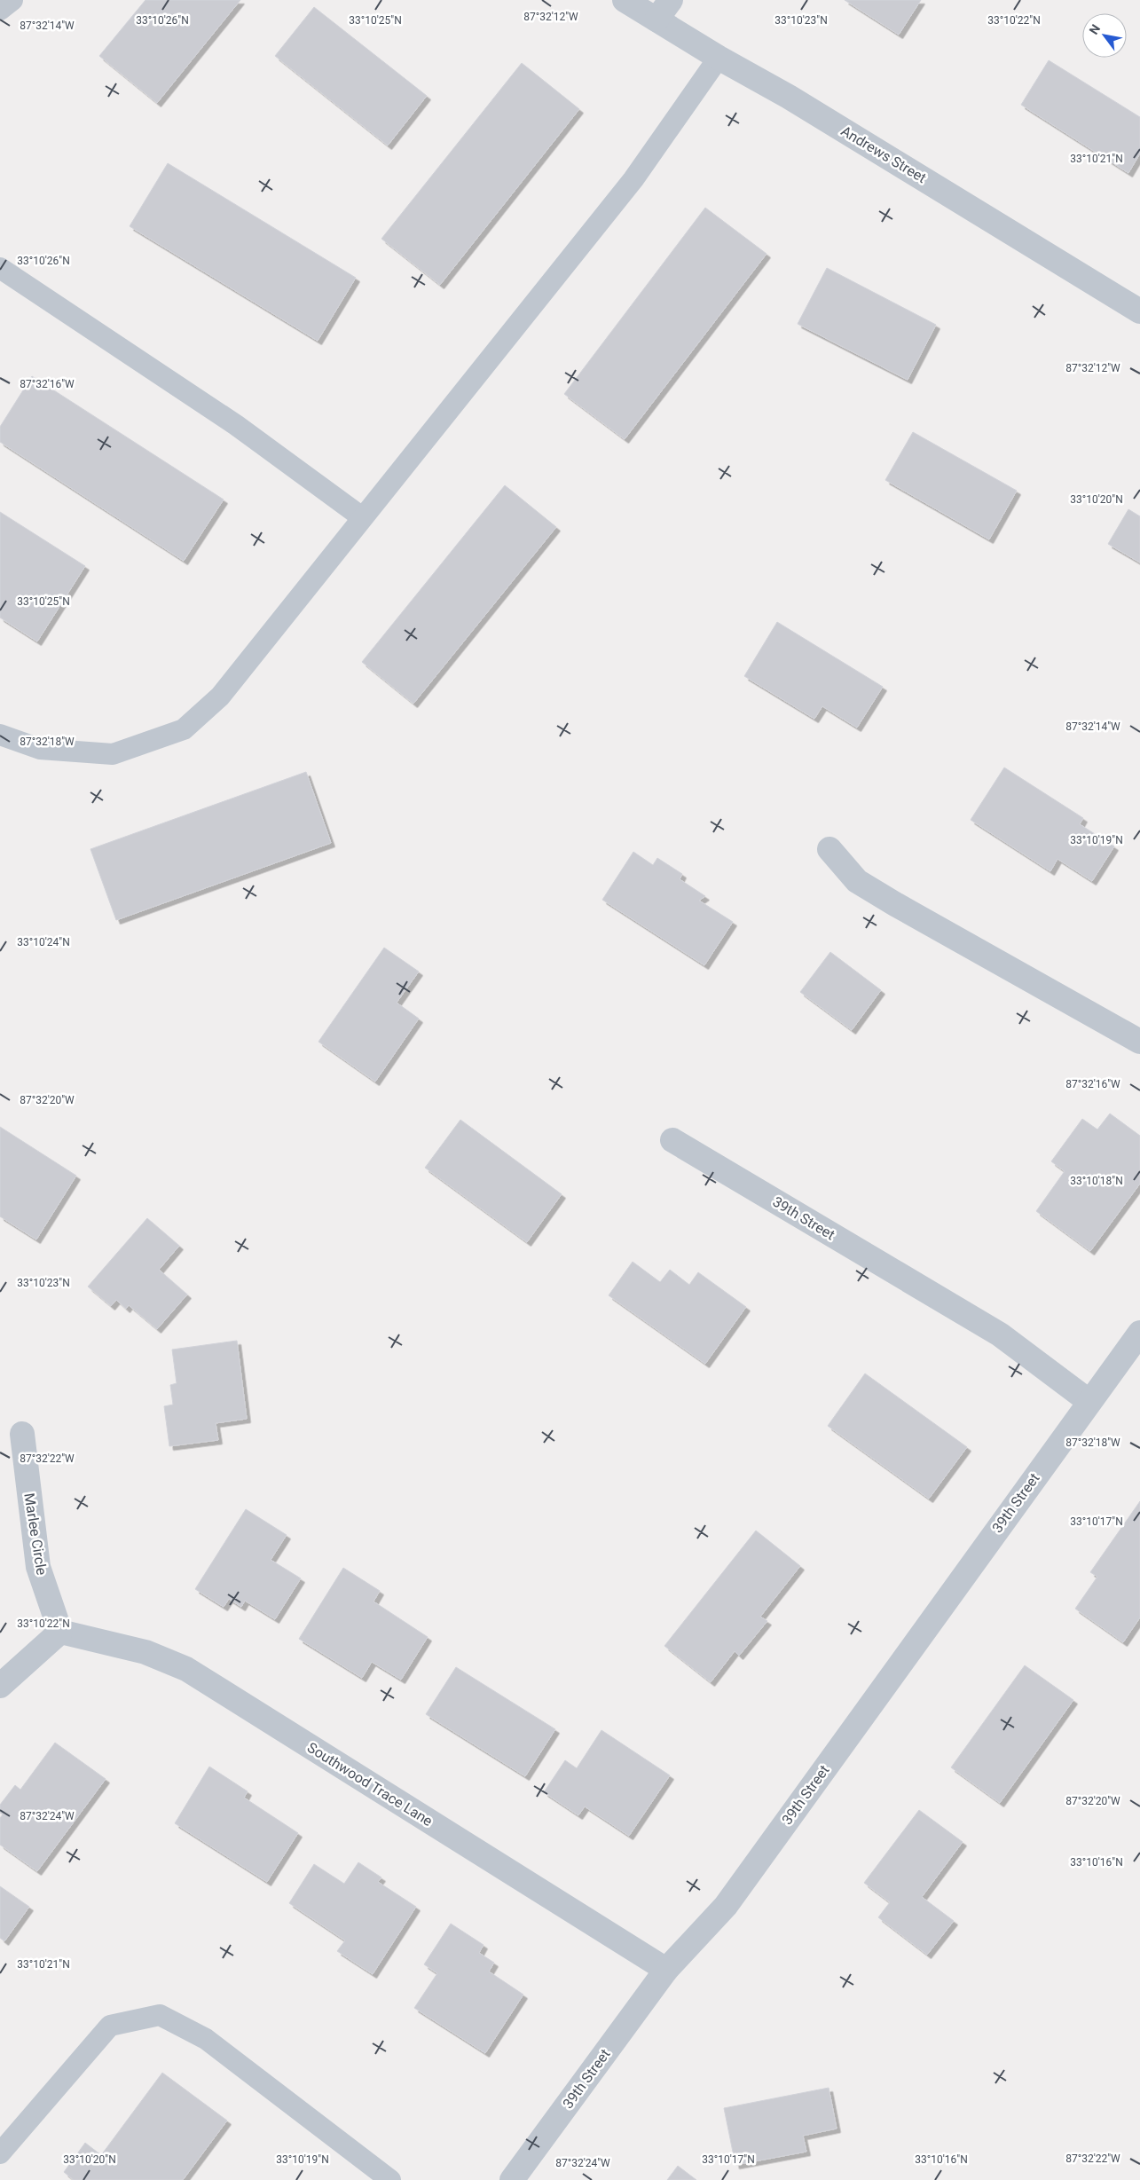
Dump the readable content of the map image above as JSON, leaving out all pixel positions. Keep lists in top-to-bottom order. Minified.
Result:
{"streets":{"street":["Andrews Street","39th Street","Marlee Circle","Southwood Trace Lane"]},"crossings":[["39th Street","Southwood Trace Lane"],["Marlee Circle","Southwood Trace Lane"]],"north":"top left","coordinates":["87°32'12\"W","33°10'26\"N","33°10'25\"N","33°10'23\"N","33°10'22\"N","87°32'14\"W","33°10'21\"N","87°32'16\"W","33°10'20\"N","87°32'18\"W","33°10'19\"N","33°10'24\"N","87°32'20\"W","33°10'18\"N","87°32'22\"W","33°10'17\"N","87°32'24\"W","33°10'16\"N"]}
